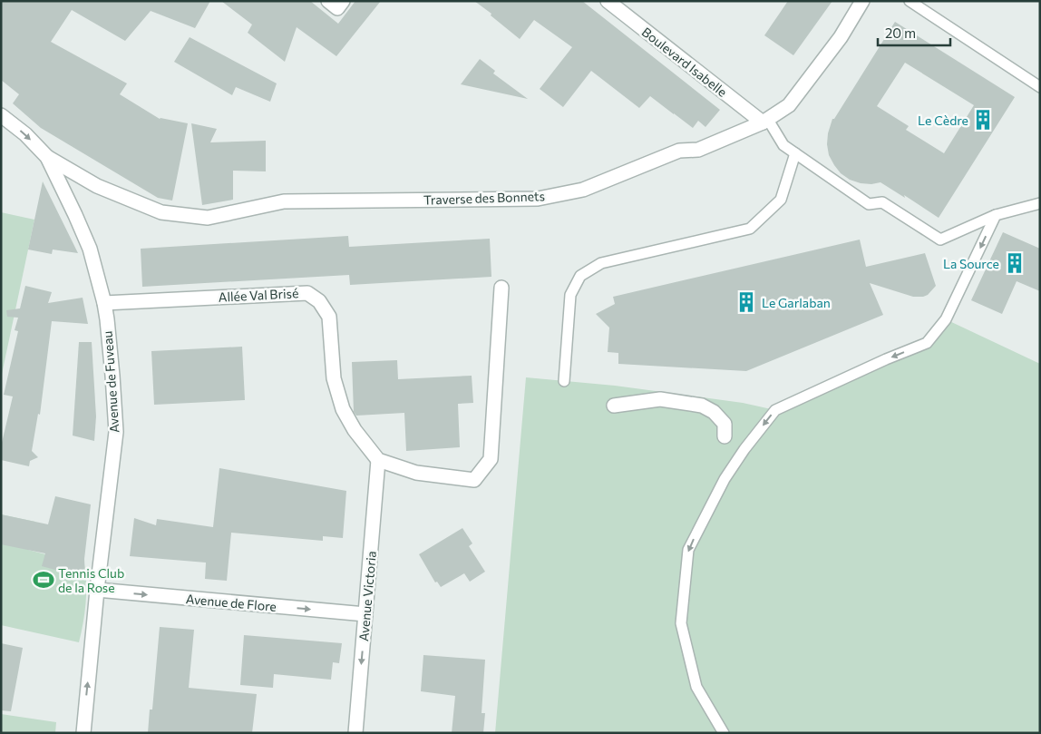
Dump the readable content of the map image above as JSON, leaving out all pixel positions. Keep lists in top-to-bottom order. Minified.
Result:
{"streets":{"street":["Boulevard Isabelle","Traverse des Bonnets","Allée Val Brisé","Avenue de Fuveau","Avenue Victoria","Avenue de Flore"]},"crossings":[["Boulevard Isabelle","Traverse des Bonnets"],["Traverse des Bonnets","Avenue de Fuveau"],["Allée Val Brisé","Avenue de Fuveau"],["Allée Val Brisé","Avenue Victoria"],["Avenue de Fuveau","Avenue de Flore"],["Avenue Victoria","Avenue de Flore"]],"one_way":["Avenue Victoria","Avenue de Flore"],"places":{"building":["Le Cèdre","La Source","Le Garlaban"],"sports":["Tennis Club de la Rose"]},"scale_bar":"20 m"}
